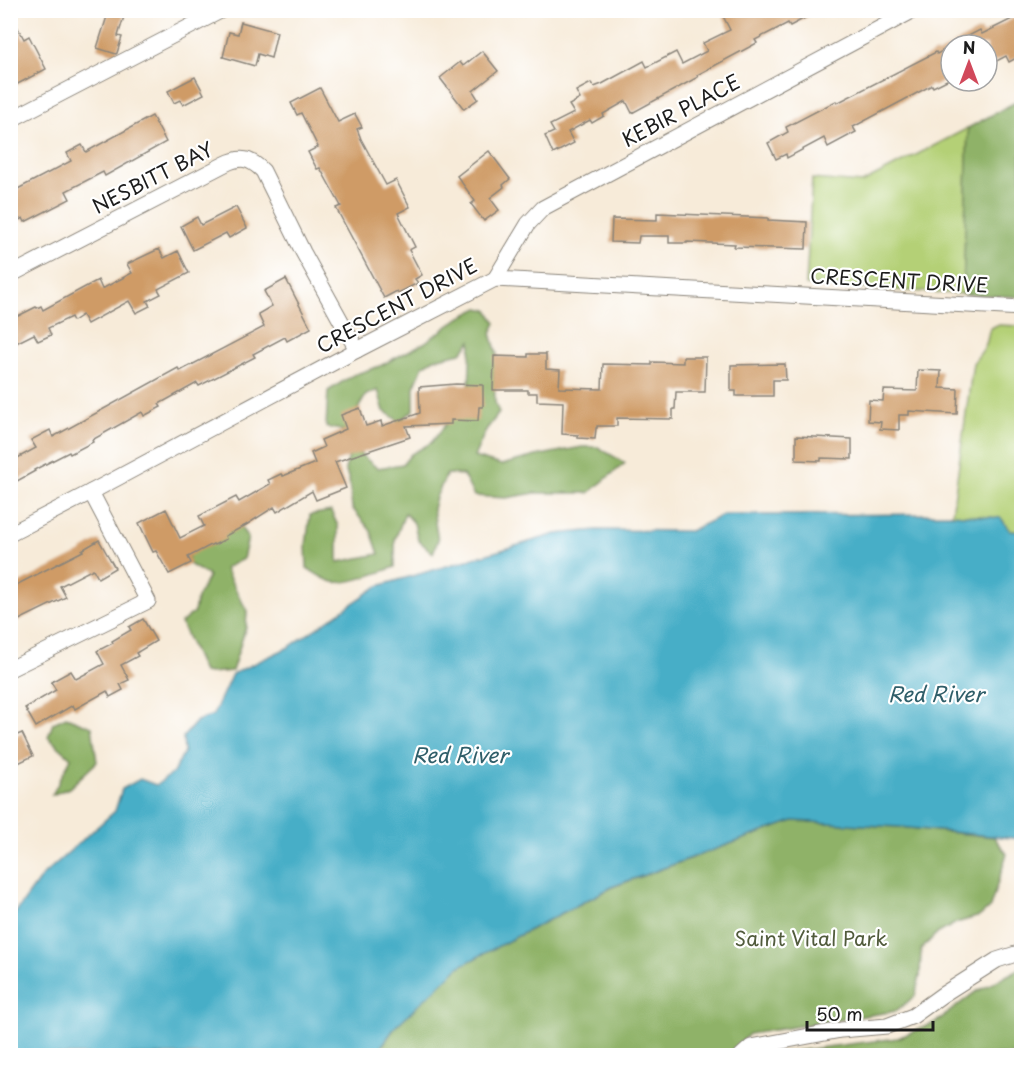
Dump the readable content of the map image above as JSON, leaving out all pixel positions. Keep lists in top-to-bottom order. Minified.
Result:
{"streets":{"street":["KEBIR PLACE","NESBITT BAY","CRESCENT DRIVE"]},"crossings":[["KEBIR PLACE","CRESCENT DRIVE"],["NESBITT BAY","CRESCENT DRIVE"]],"water":["Red River"],"parks":["Saint Vital Park"],"scale_bar":"50 m","north":"top"}
